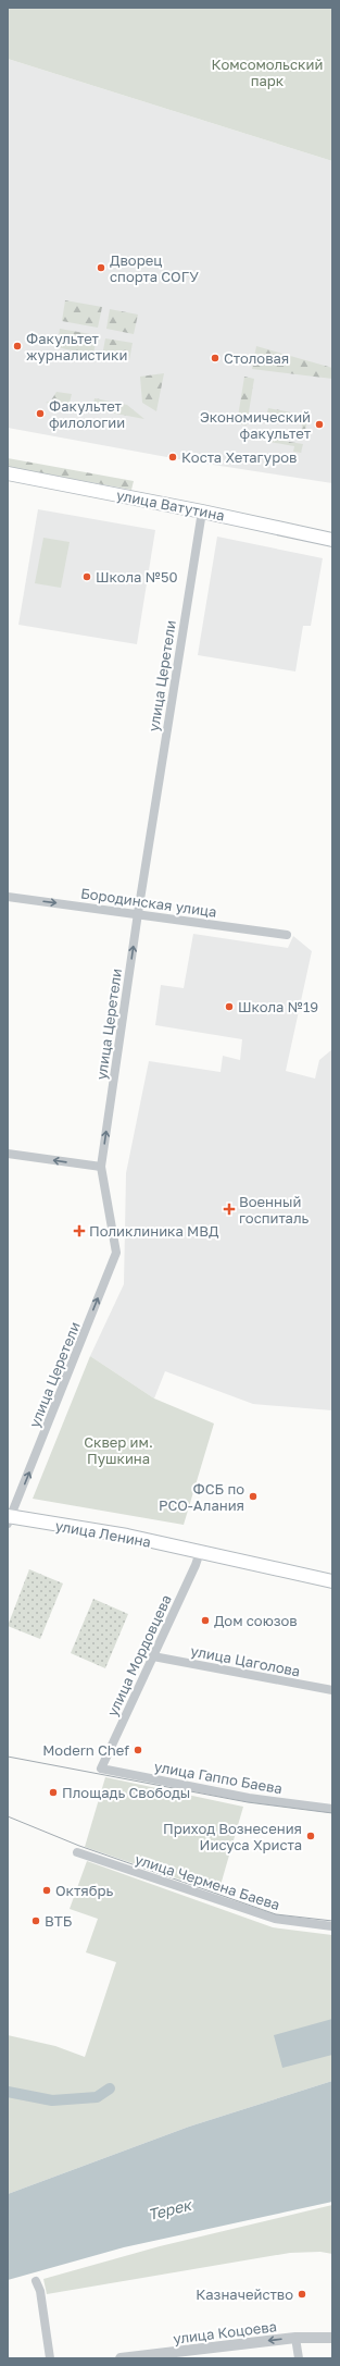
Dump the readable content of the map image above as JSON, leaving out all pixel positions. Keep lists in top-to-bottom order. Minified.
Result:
{"streets":{"main road":["улица Ватутина","улица Ленина"],"street":["улица Церетели","Бородинская улица","улица Мордовцева","улица Цаголова","улица Гаппо Баева","улица Чермена Баева","улица Коцоева"]},"crossings":[["улица Ватутина","улица Церетели"],["улица Церетели","Бородинская улица"],["улица Церетели","улица Ленина"],["улица Ленина","улица Мордовцева"],["улица Мордовцева","улица Цаголова"],["улица Мордовцева","улица Гаппо Баева"]],"one_way":["улица Церетели","Бородинская улица","улица Коцоева"],"water":["Терек"],"parks":["Комсомольский парк","Сквер им. Пушкина"],"places":{"other":["Дворец спорта СОГУ","Факультет журналистики","Столовая","Факультет филологии","Экономический факультет","Коста Хетагуров","Школа №50","Школа №19","ФСБ по РСО-Алания","Дом союзов","Modern Chef","Площадь Свободы","Приход Вознесения Иисуса Христа","Октябрь","ВТБ","Казначейство"],"health":["Военный госпиталь","Поликлиника МВД"]}}
